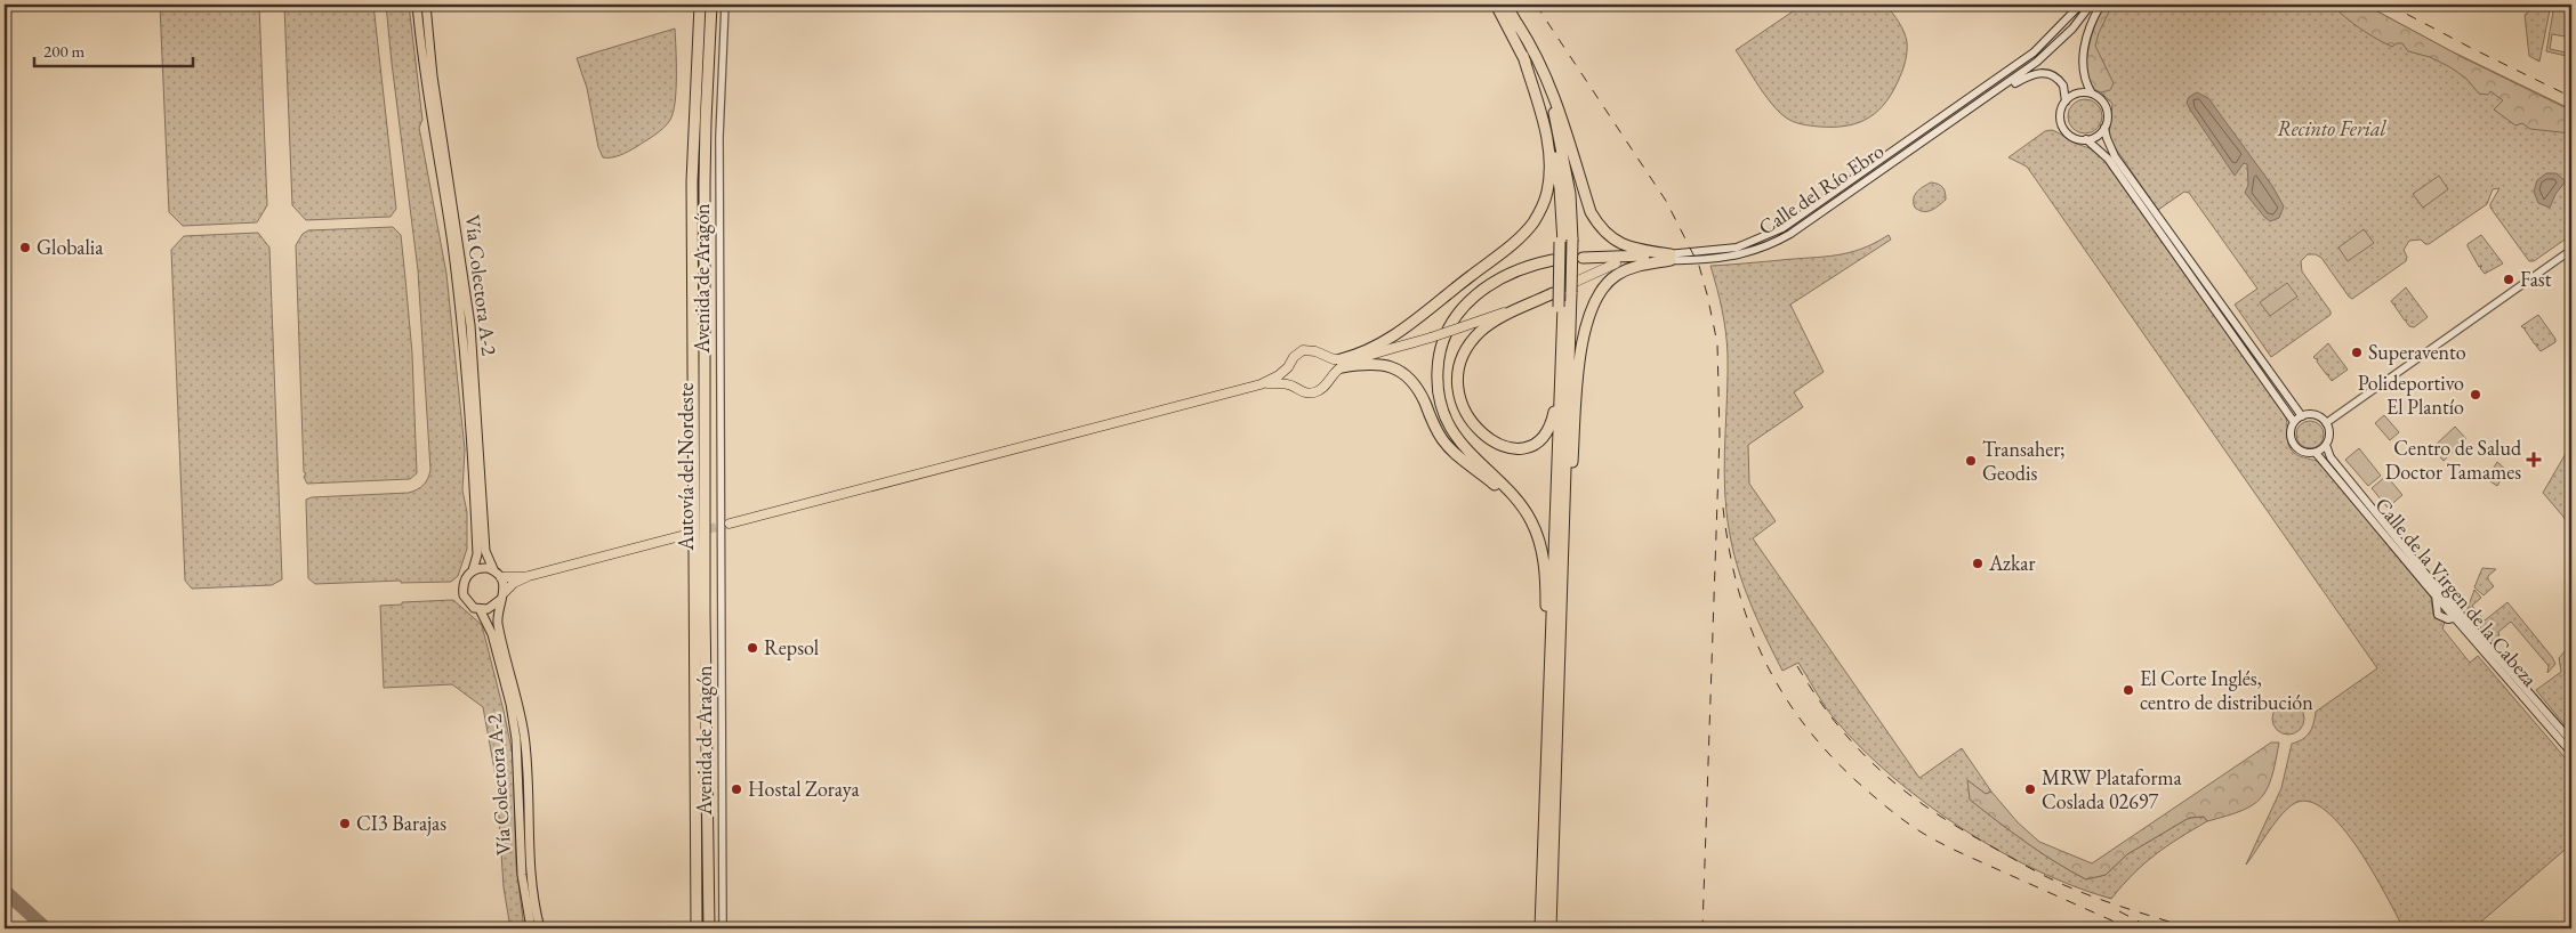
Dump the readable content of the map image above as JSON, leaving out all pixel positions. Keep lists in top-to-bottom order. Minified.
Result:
{"streets":{"highway":["Autovía del Nordeste"],"main road":["Calle del Río Ebro","Vía Colectora A-2","Calle de la Virgen de la Cabeza"],"street":["Avenida de Aragón"]},"parks":["Recinto Ferial"],"places":{"other":["Globalia","Fast","Superavento","Polideportivo El Plantío","Transaher; Geodis","Azkar","Repsol","El Corte Inglés, centro de distribución","Hostal Zoraya","MRW Plataforma Coslada 02697","CI3 Barajas"],"health":["Centro de Salud Doctor Tamames"]},"scale_bar":"200 m"}
